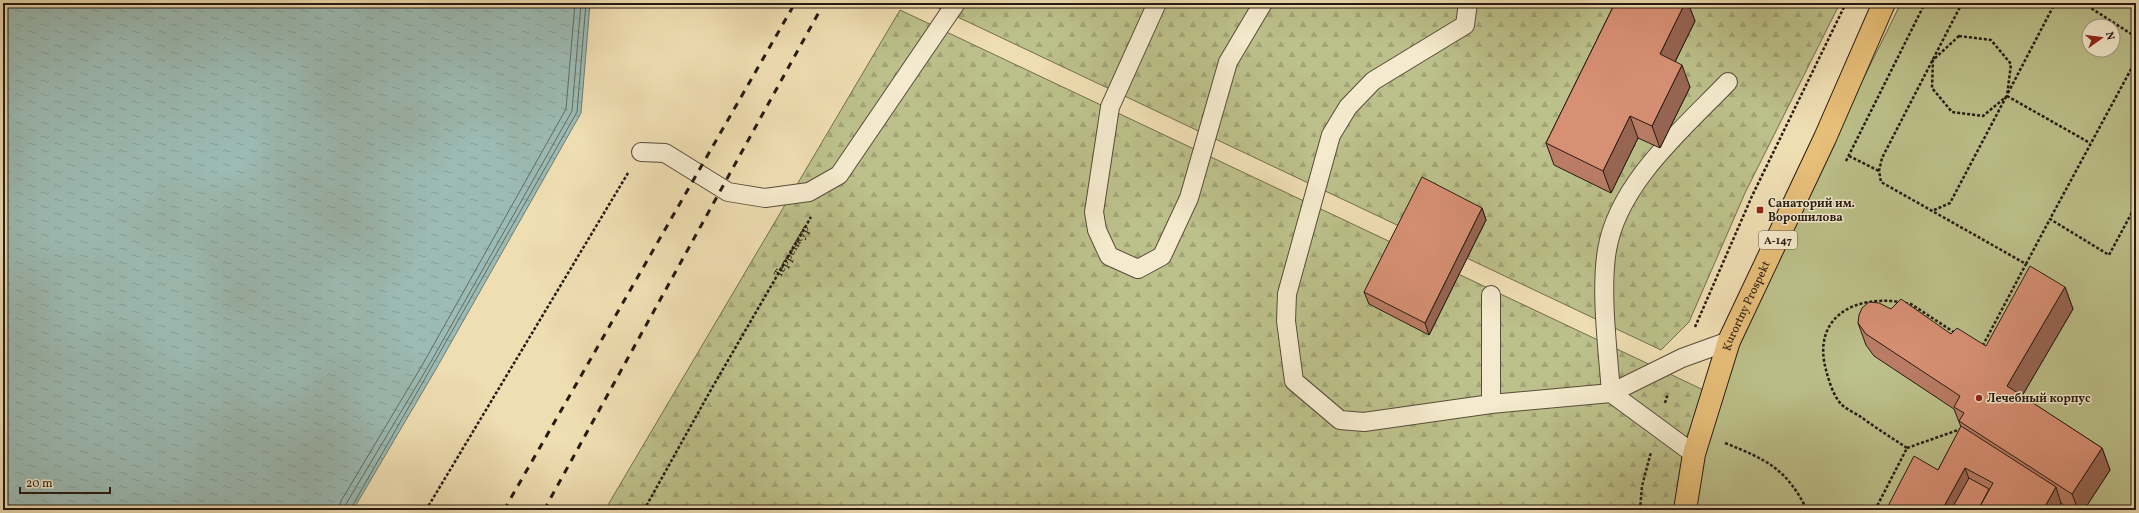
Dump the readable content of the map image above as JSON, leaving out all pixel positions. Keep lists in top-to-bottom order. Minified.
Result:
{"streets":{"main road":["А-147","Kurortny Prospekt"],"path":["Терренкур"]},"places":{"transit":["Санаторий им. Ворошилова"],"other":["Лечебный корпус"]},"scale_bar":"20 m","north":"right"}
